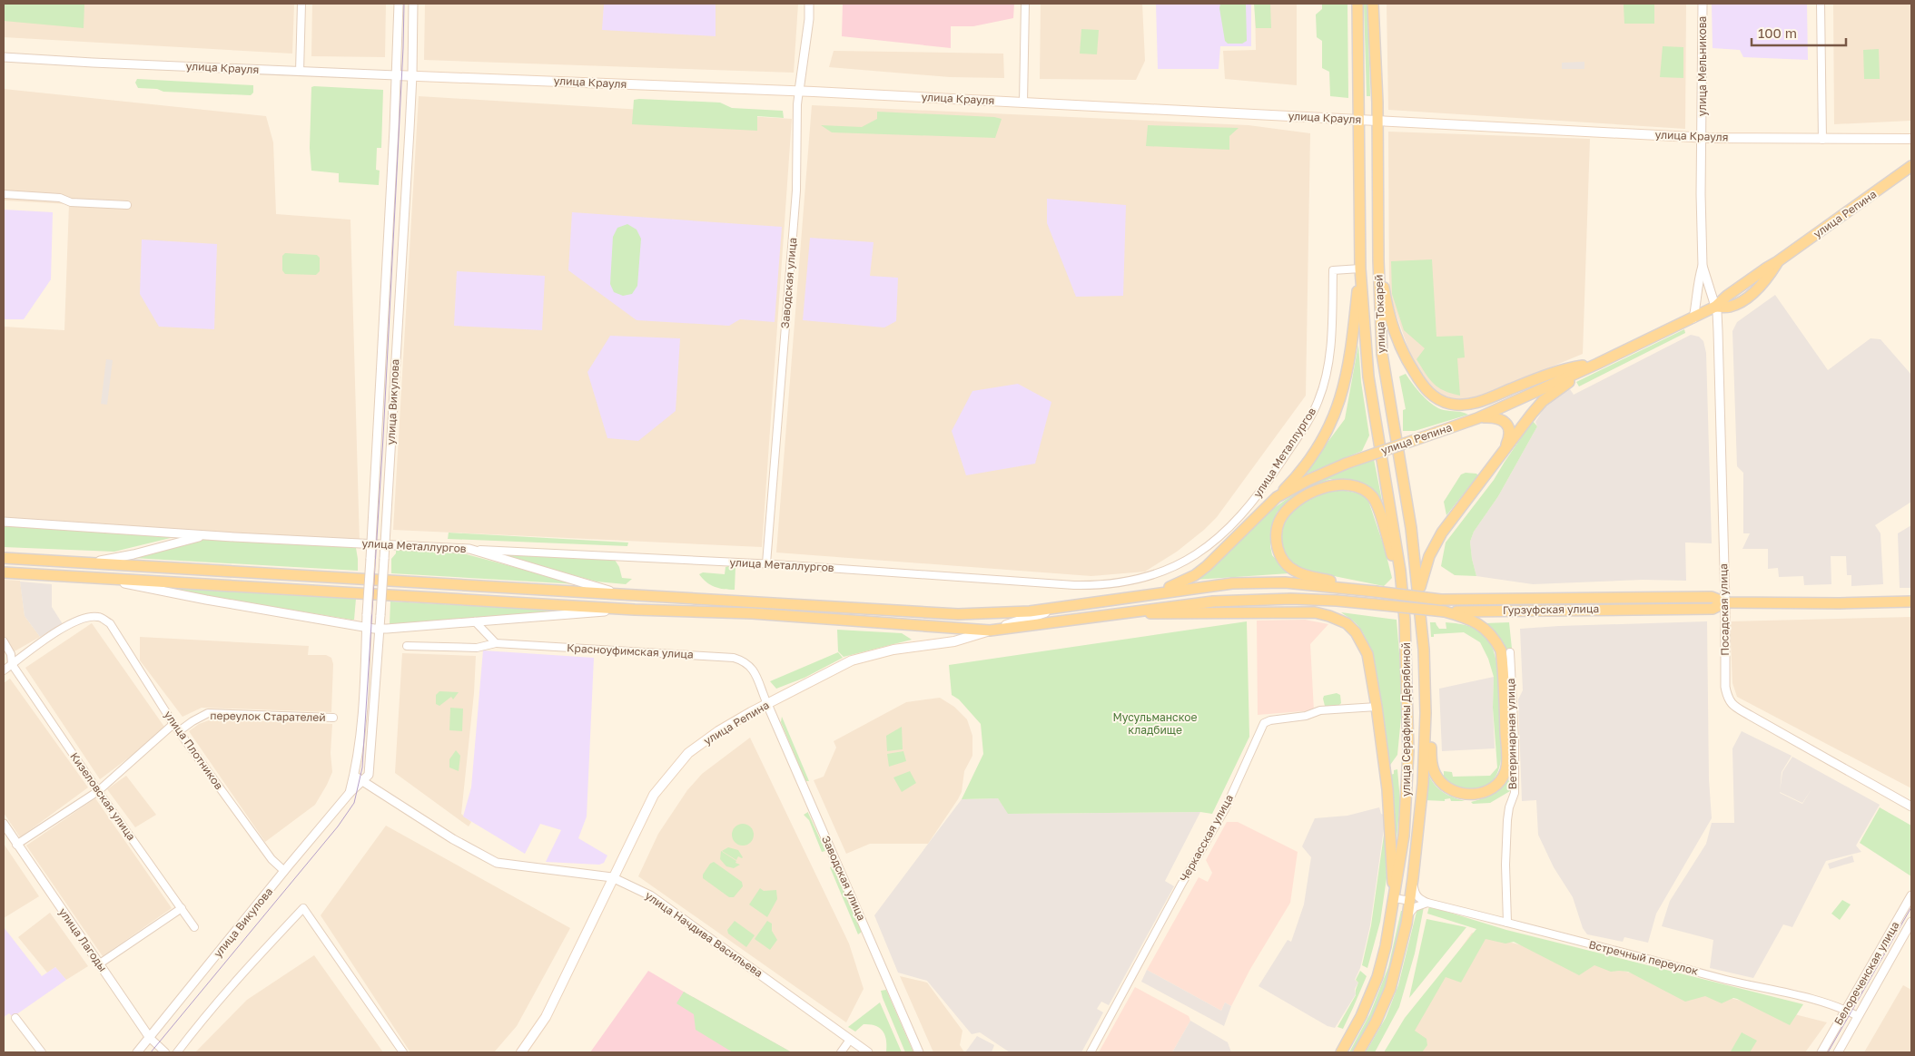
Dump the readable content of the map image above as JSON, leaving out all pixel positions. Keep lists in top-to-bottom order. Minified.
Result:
{"streets":{"main road":["улица Крауля","улица Репина","улица Токарей","Гурзуфская улица","улица Серафимы Дерябиной"],"street":["улица Мельникова","Заводская улица","улица Викулова","улица Металлургов","Посадская улица","Красноуфимская улица","переулок Старателей","Ветеринарная улица","улица Плотников","Кизеловская улица","Черкасская улица","улица Начдива Васильева","улица Лагоды","Встречный переулок","Белореченская улица"]},"crossings":[["улица Мельникова","улица Крауля"],["улица Мельникова","улица Репина"],["улица Мельникова","Посадская улица"],["улица Крауля","Заводская улица"],["улица Крауля","улица Токарей"],["улица Крауля","улица Викулова"],["улица Репина","Заводская улица"],["улица Репина","Посадская улица"],["улица Репина","Красноуфимская улица"],["улица Репина","улица Начдива Васильева"],["Заводская улица","улица Металлургов"],["Заводская улица","Красноуфимская улица"],["улица Токарей","улица Металлургов"],["улица Токарей","улица Серафимы Дерябиной"],["улица Викулова","улица Металлургов"],["улица Викулова","улица Плотников"],["улица Викулова","улица Начдива Васильева"],["улица Викулова","улица Лагоды"],["Гурзуфская улица","Посадская улица"],["переулок Старателей","улица Плотников"],["Ветеринарная улица","Встречный переулок"],["улица Плотников","Кизеловская улица"],["Встречный переулок","Белореченская улица"]],"parks":["Мусульманское кладбище"],"scale_bar":"100 m"}
